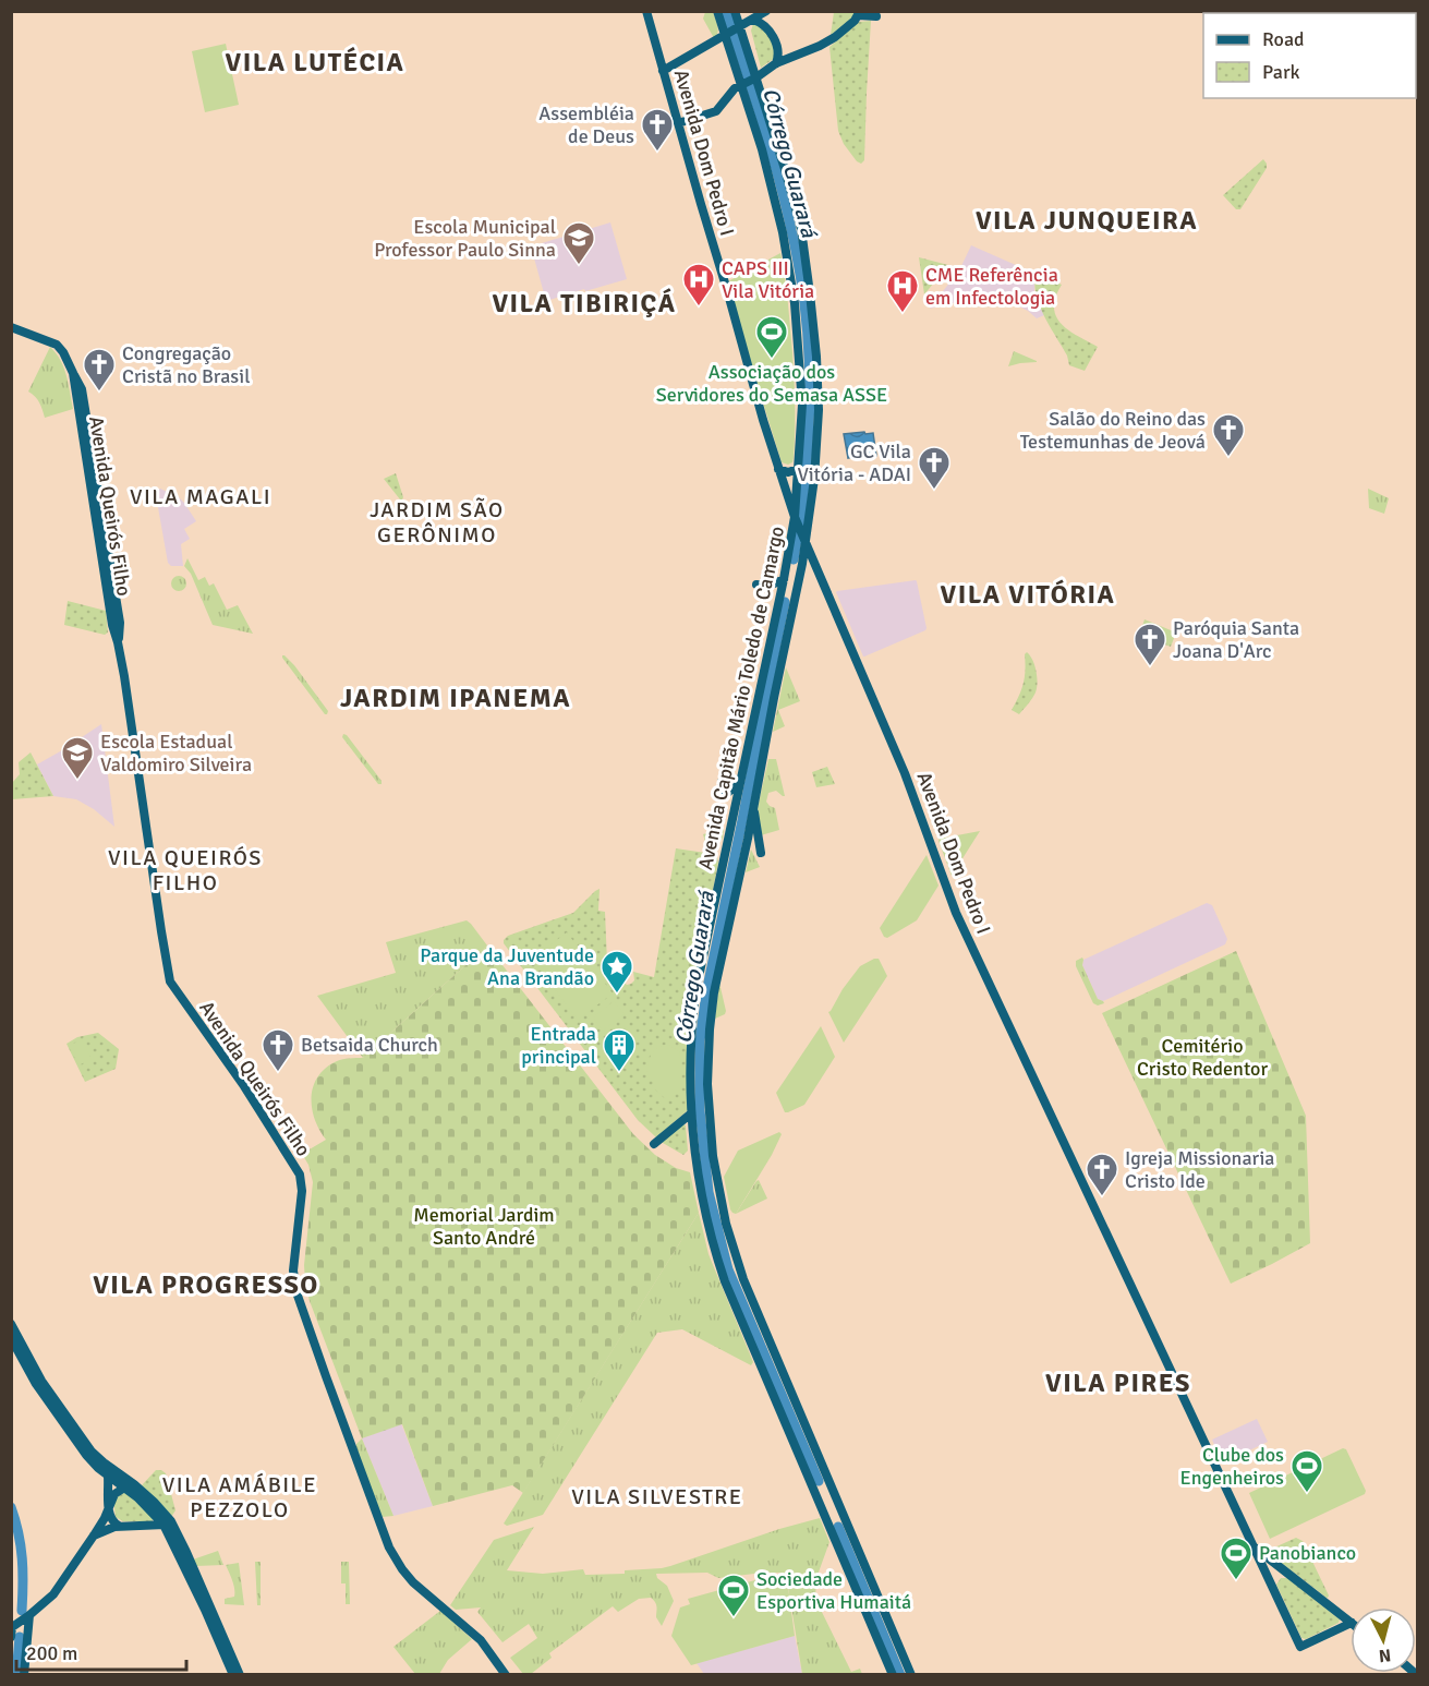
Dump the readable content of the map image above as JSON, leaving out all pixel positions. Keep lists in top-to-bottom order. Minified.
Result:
{"streets":{"main road":["Avenida Dom Pedro I","Avenida Queirós Filho","Avenida Capitão Mário Toledo de Camargo"]},"crossings":[["Avenida Dom Pedro I","Avenida Capitão Mário Toledo de Camargo"]],"districts":["VILA LUTÉCIA","VILA JUNQUEIRA","VILA TIBIRIÇÁ","VILA MAGALI","JARDIM SÃO GERÔNIMO","VILA VITÓRIA","JARDIM IPANEMA","VILA QUEIRÓS FILHO","VILA PROGRESSO","VILA PIRES","VILA AMÁBILE PEZZOLO","VILA SILVESTRE"],"water":["Córrego Guarará"],"parks":["Cemitério Cristo Redentor","Memorial Jardim Santo André"],"places":{"church":["Assembléia de Deus","Congregação Cristã no Brasil","Salão do Reino das Testemunhas de Jeová","GC Vila Vitória - ADAI","Paróquia Santa Joana D'Arc","Betsaida Church","Igreja Missionaria Cristo Ide"],"school or university":["Escola Municipal Professor Paulo Sinna","Escola Estadual Valdomiro Silveira"],"hospital":["CAPS III Vila Vitória","CME Referência em Infectologia"],"sports":["Associação dos Servidores do Semasa ASSE","Clube dos Engenheiros","Panobianco","Sociedade Esportiva Humaitá"],"place":["Parque da Juventude Ana Brandão"],"building":["Entrada principal"]},"legend":["Road","Park"],"scale_bar":"200 m","north":"bottom"}
